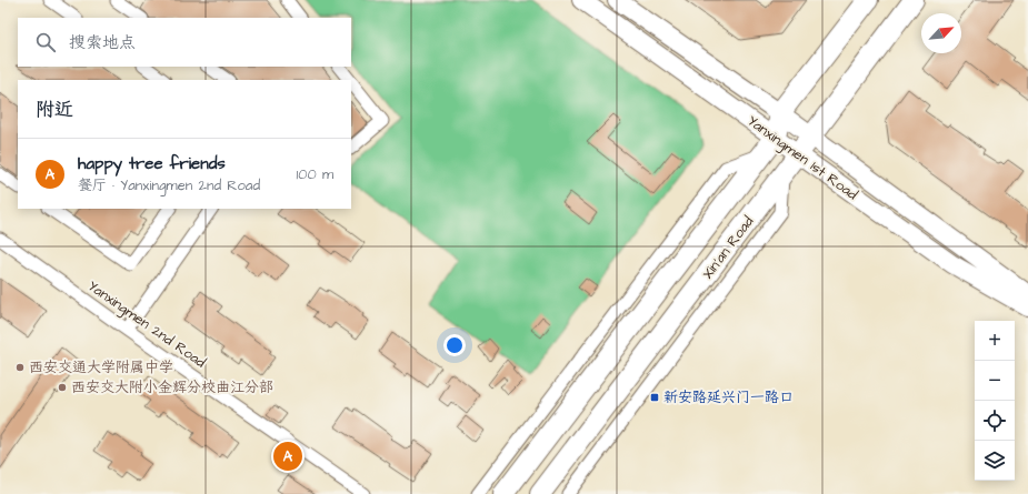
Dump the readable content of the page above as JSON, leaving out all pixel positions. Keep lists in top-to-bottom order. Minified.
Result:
{"streets":{"main road":["Xin'an Road"],"street":["Yanxingmen 1st Road","Yanxingmen 2nd Road"]},"crossings":[["Yanxingmen 1st Road","Xin'an Road"]],"places":{"other":["西安交通大学附属中学","西安交大附小金辉分校曲江分部"],"transit":["新安路延兴门一路口"]},"north":"top right","page":{"search":"搜索地点","heading":"附近","list":[{"mark":"A","name":"happy tree friends","note":"餐厅 · Yanxingmen 2nd Road","value":"100 m"}],"map_buttons":["+","−"],"pins":"A"}}
